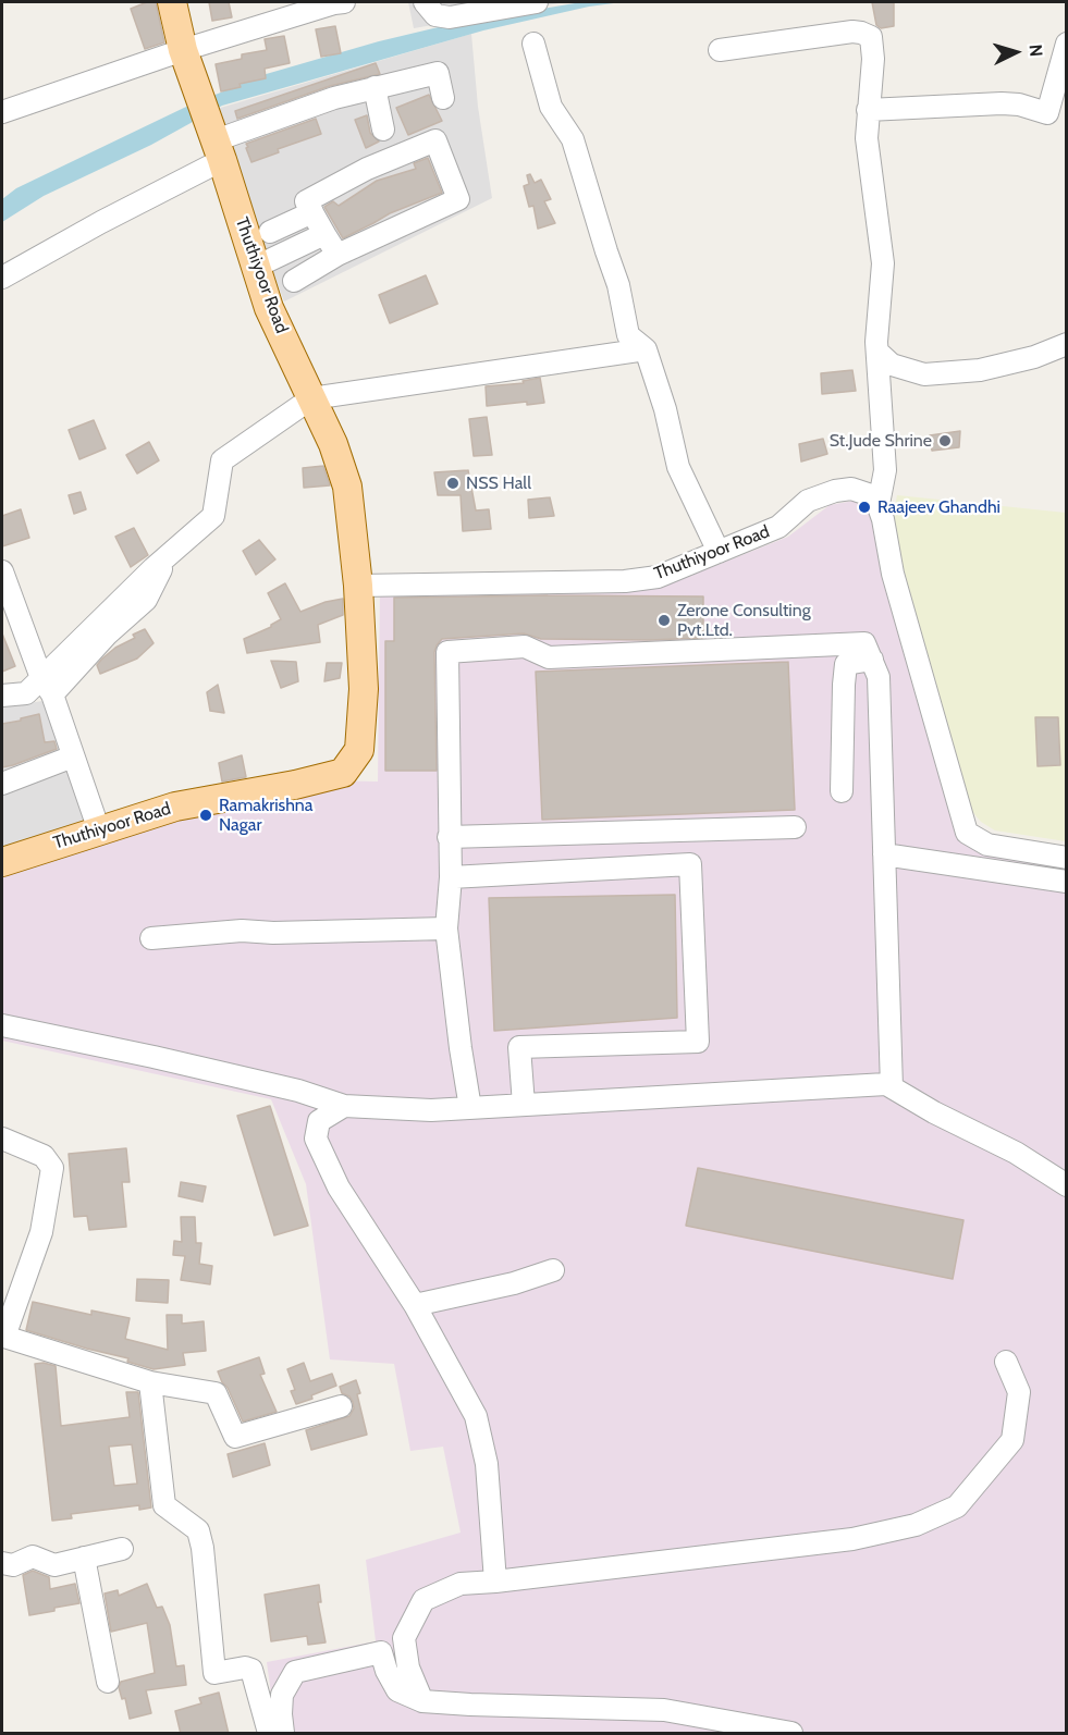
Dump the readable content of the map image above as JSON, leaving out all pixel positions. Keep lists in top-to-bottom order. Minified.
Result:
{"streets":{"main road":["Thuthiyoor Road"]},"places":["St.Jude Shrine","NSS Hall","Raajeev Ghandhi","Zerone Consulting Pvt.Ltd.","Ramakrishna Nagar"],"north":"right"}
